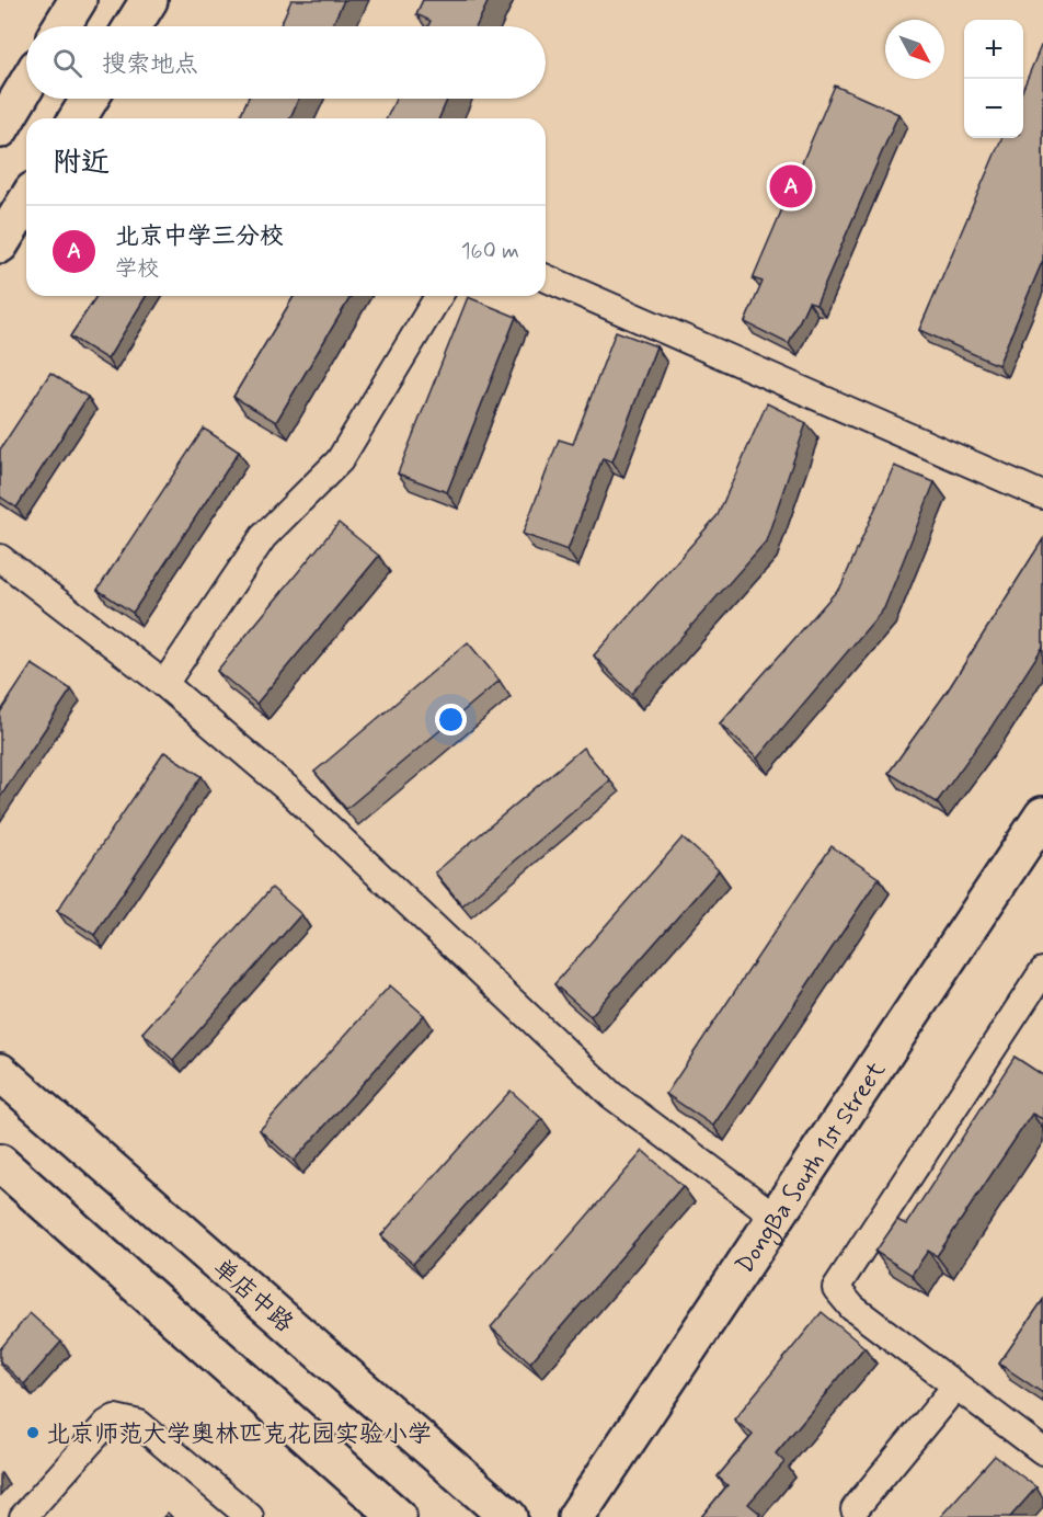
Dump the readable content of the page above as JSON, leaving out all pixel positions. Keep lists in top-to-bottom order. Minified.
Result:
{"streets":{"street":["DongBa South 1st Street","单店中路"]},"places":["北京师范大学奥林匹克花园实验小学"],"north":"bottom right","page":{"map_buttons":["+","−"],"search":"搜索地点","heading":"附近","pins":"A","list":[{"mark":"A","name":"北京中学三分校","note":"学校","value":"160 m"}]}}
